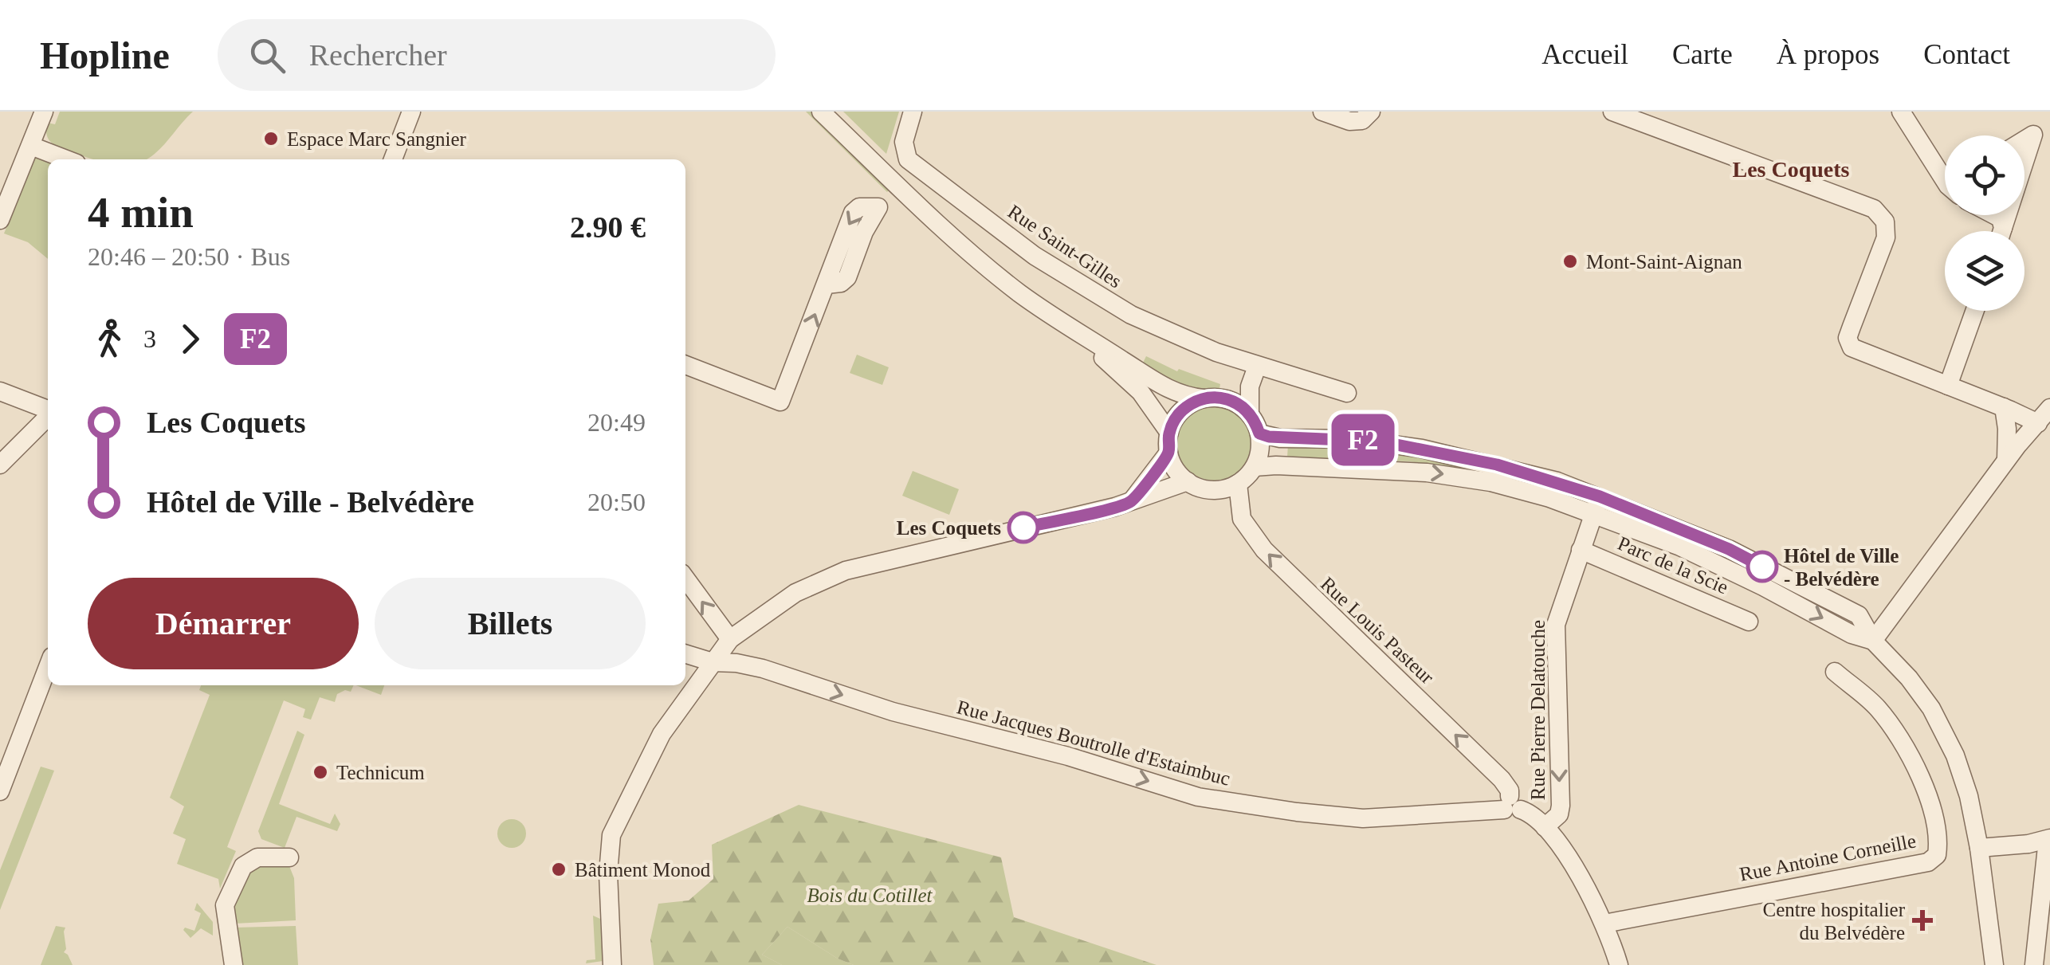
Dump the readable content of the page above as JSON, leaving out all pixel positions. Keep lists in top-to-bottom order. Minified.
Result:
{"streets":{"street":["Rue Saint-Gilles","Parc de la Scie","Rue Louis Pasteur","Rue Pierre Delatouche","Rue Jacques Boutrolle d'Estaimbuc","Rue Antoine Corneille"]},"crossings":[["Parc de la Scie","Rue Pierre Delatouche"],["Rue Louis Pasteur","Rue Pierre Delatouche"],["Rue Louis Pasteur","Rue Jacques Boutrolle d'Estaimbuc"],["Rue Louis Pasteur","Rue Antoine Corneille"]],"one_way":["Rue Louis Pasteur","Rue Pierre Delatouche","Rue Jacques Boutrolle d'Estaimbuc"],"districts":["Les Coquets"],"parks":["Bois du Cotillet"],"places":{"other":["Espace Marc Sangnier","Mont-Saint-Aignan","Les Coquets","Hôtel de Ville - Belvédère","Technicum","Bâtiment Monod"],"health":["Centre hospitalier du Belvédère"]},"lines":["bus line F2"],"page":{"header":"Hopline","search":"Rechercher","nav":["Accueil","Carte","À propos","Contact"],"on_map":"F2","heading":["4 min","20:46 – 20:50 · Bus","2.90 €"],"legs":["3","F2"],"list":[{"name":"Les Coquets","value":"20:49"},{"name":"Hôtel de Ville - Belvédère","value":"20:50"}],"buttons":["Démarrer","Billets"]}}
